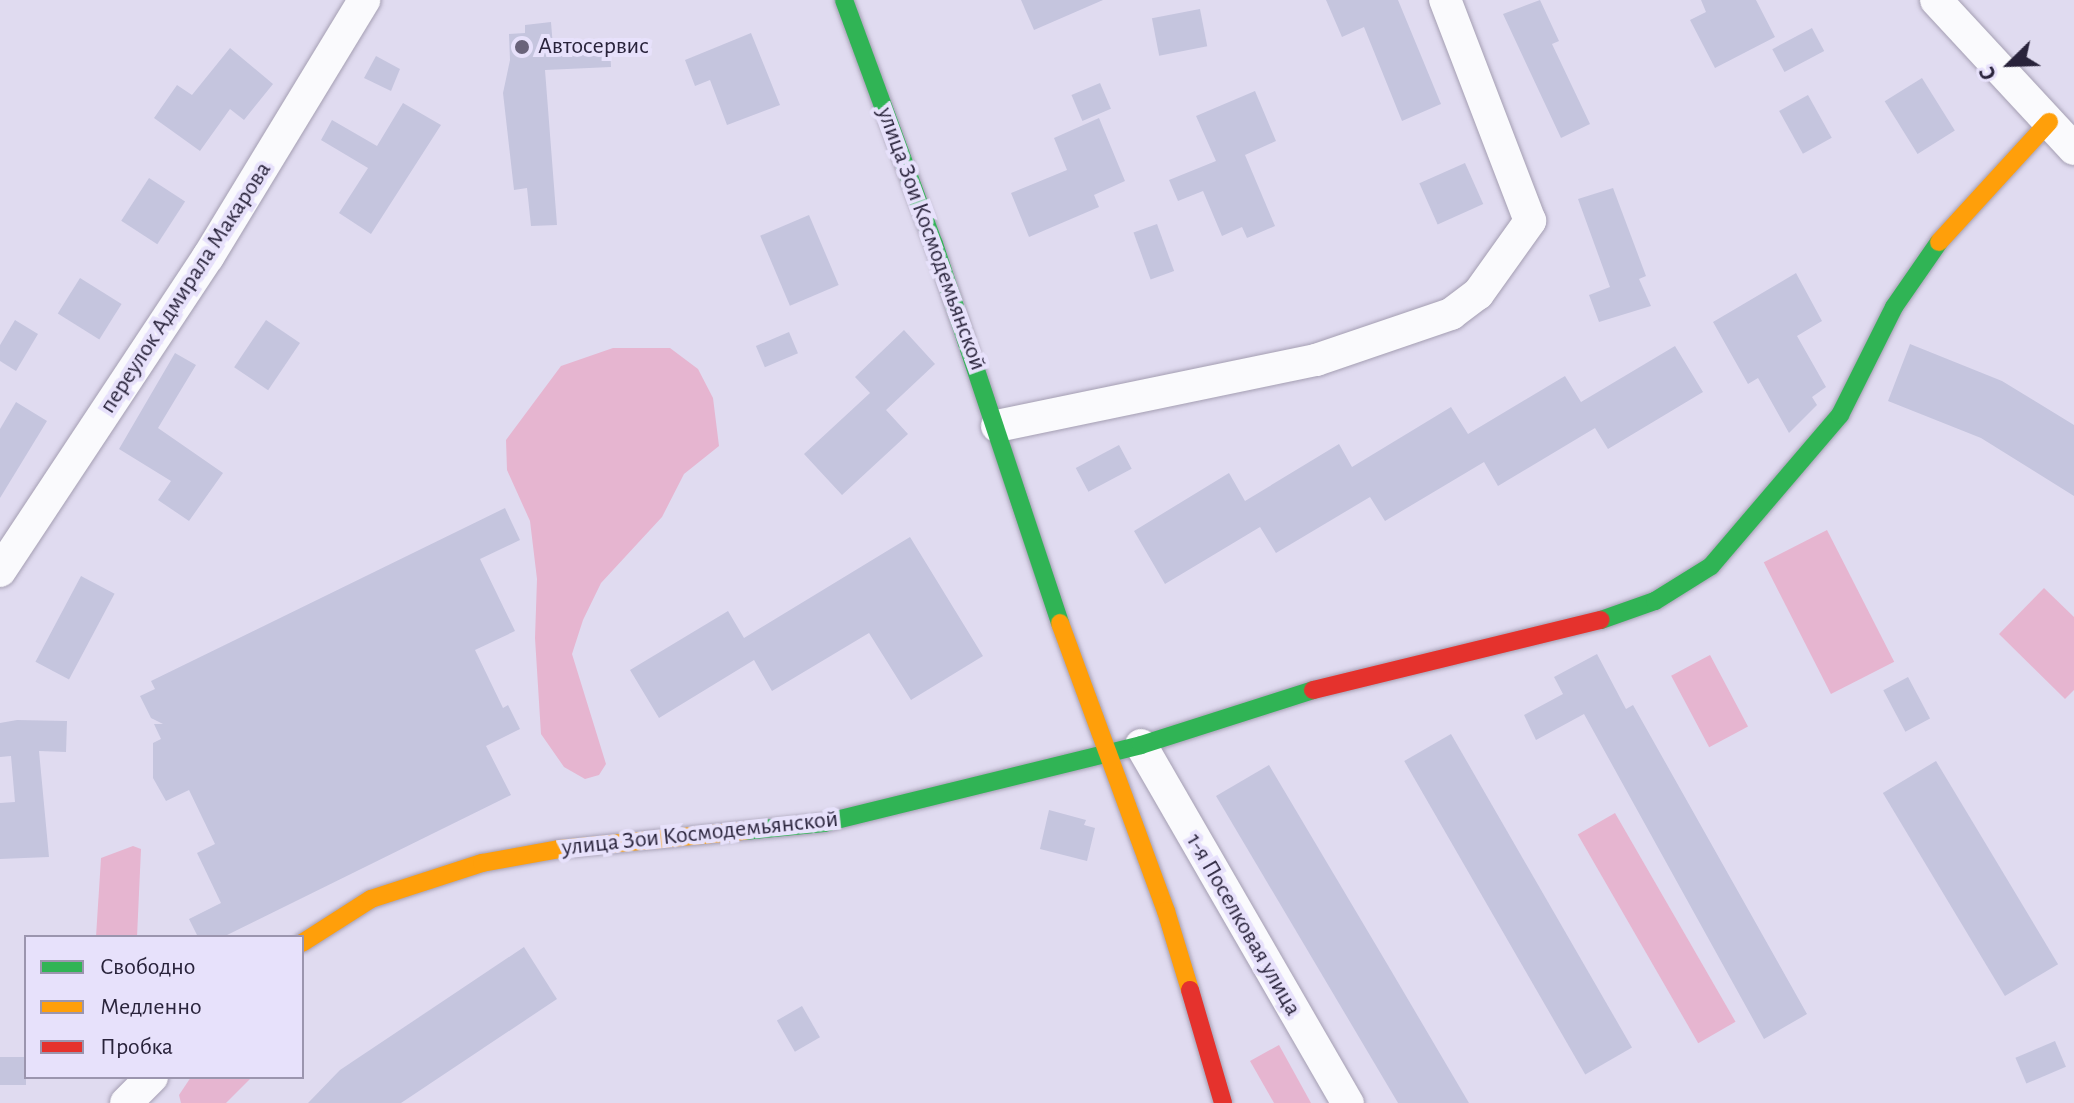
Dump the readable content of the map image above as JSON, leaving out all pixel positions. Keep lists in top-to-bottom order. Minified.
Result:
{"streets":{"street":["улица Зои Космодемьянской","переулок Адмирала Макарова","1-я Поселковая улица"]},"places":["Автосервис"],"legend":["Свободно","Медленно","Пробка"],"north":"bottom left"}
